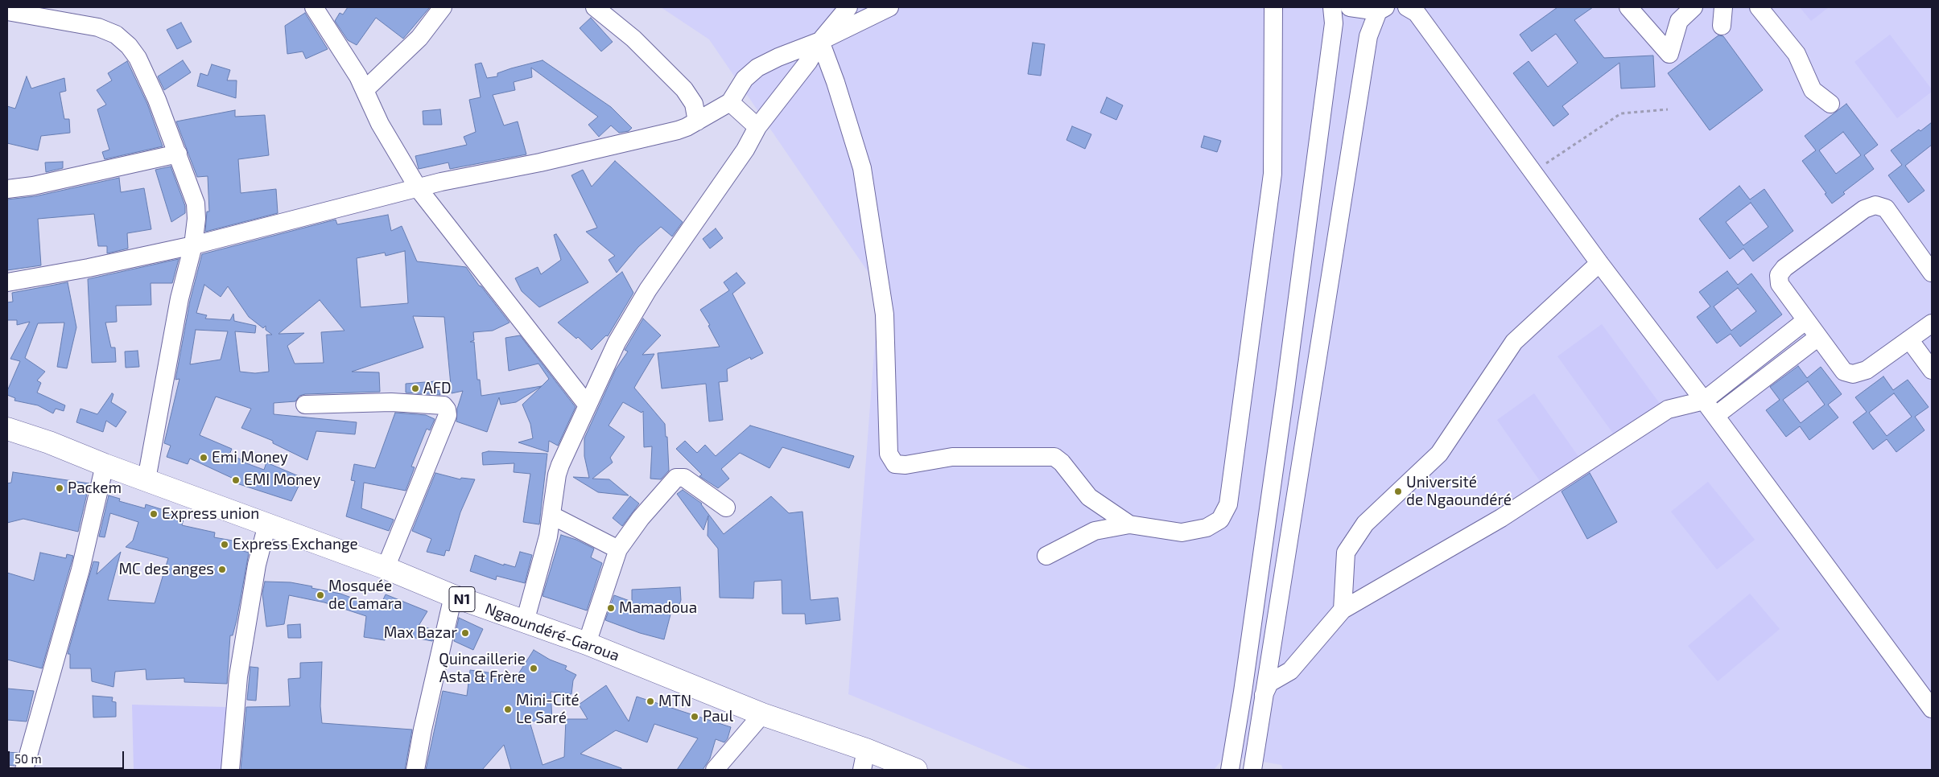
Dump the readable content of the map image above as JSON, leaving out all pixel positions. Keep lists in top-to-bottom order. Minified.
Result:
{"streets":{"highway":["N1","Ngaoundéré-Garoua"]},"places":["AFD","Emi Money","EMI Money","Packem","Université de Ngaoundéré","Express union","Express Exchange","MC des anges","Mosquée de Camara","Mamadoua","Max Bazar","Quincaillerie Asta & Frère","MTN","Mini-Cité Le Saré","Paul"],"scale_bar":"50 m"}
